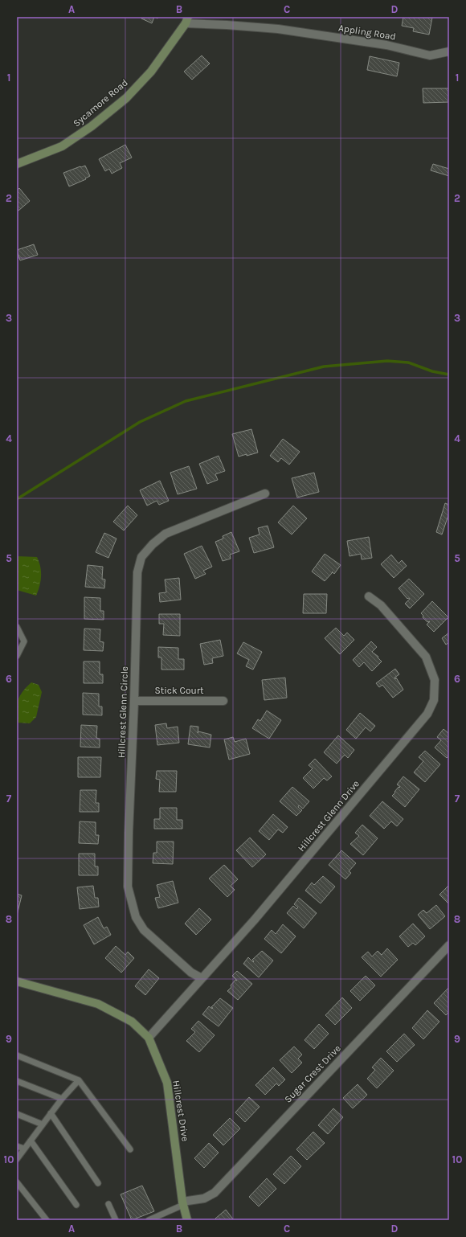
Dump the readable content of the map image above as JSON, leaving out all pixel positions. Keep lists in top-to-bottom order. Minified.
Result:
{"streets":{"street":["Appling Road","Sycamore Road","Stick Court","Hillcrest Glenn Circle","Hillcrest Glenn Drive","Sugar Crest Drive","Hillcrest Drive"]},"crossings":[["Appling Road","Sycamore Road"],["Stick Court","Hillcrest Glenn Circle"],["Hillcrest Glenn Circle","Hillcrest Glenn Drive"],["Hillcrest Glenn Drive","Hillcrest Drive"],["Sugar Crest Drive","Hillcrest Drive"]],"grid":{"columns":["A","B","C","D"],"rows":["1","2","3","4","5","6","7","8","9","10"]}}
